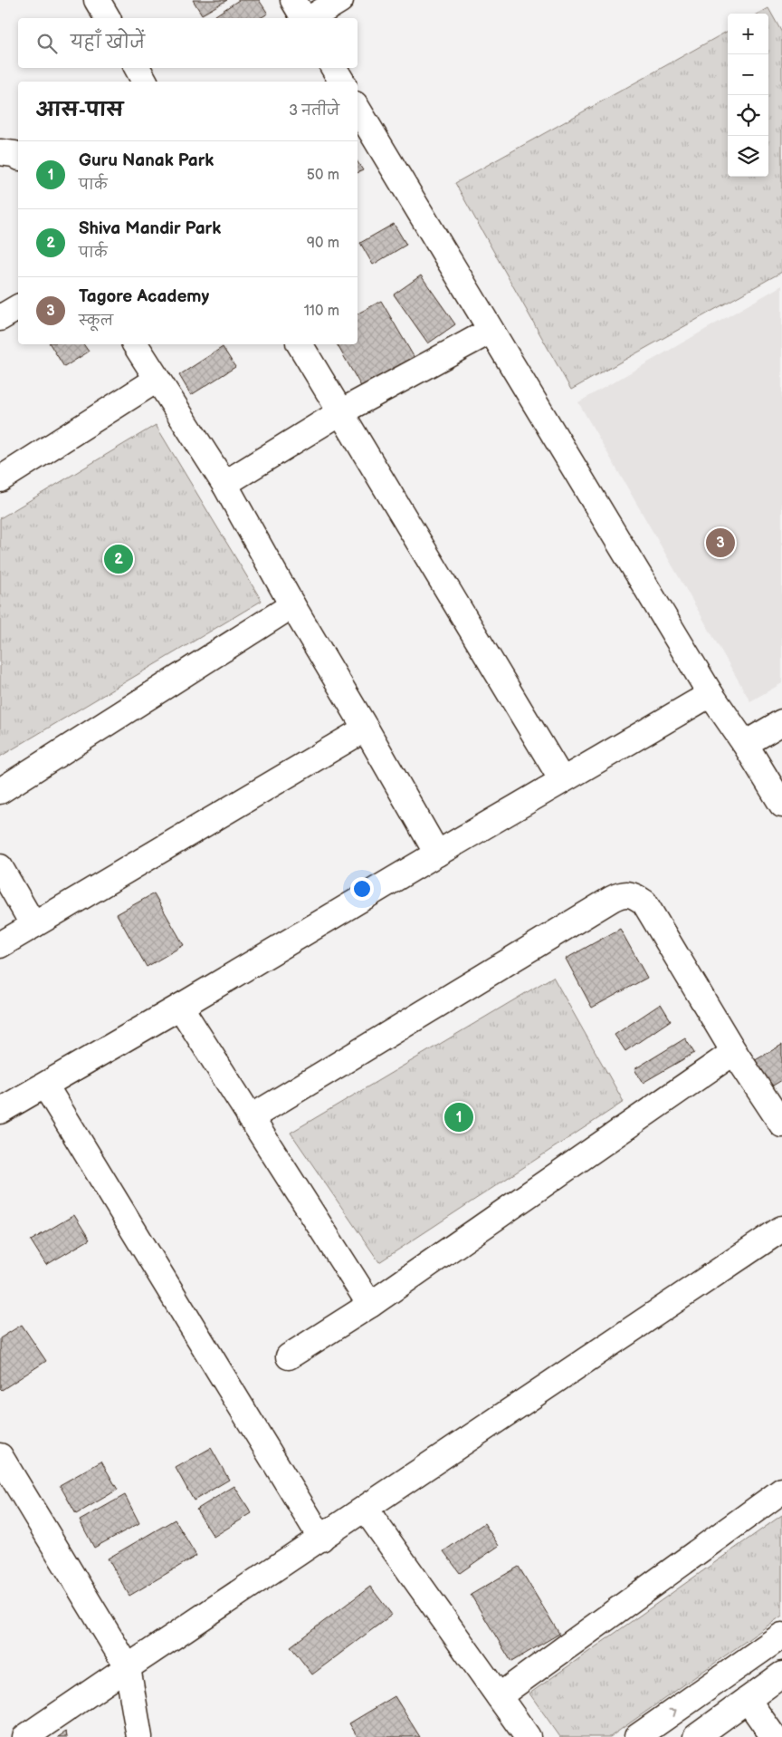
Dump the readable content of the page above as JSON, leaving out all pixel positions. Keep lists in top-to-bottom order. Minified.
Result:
{"page":{"map_buttons":["+","−"],"search":"यहाँ खोजें","heading":["आस-पास","3 नतीजे"],"list":[{"mark":"1","name":"Guru Nanak Park","note":"पार्क","value":"50 m"},{"mark":"2","name":"Shiva Mandir Park","note":"पार्क","value":"90 m"},{"mark":"3","name":"Tagore Academy","note":"स्कूल","value":"110 m"}],"pins":["3","2","1"]}}
